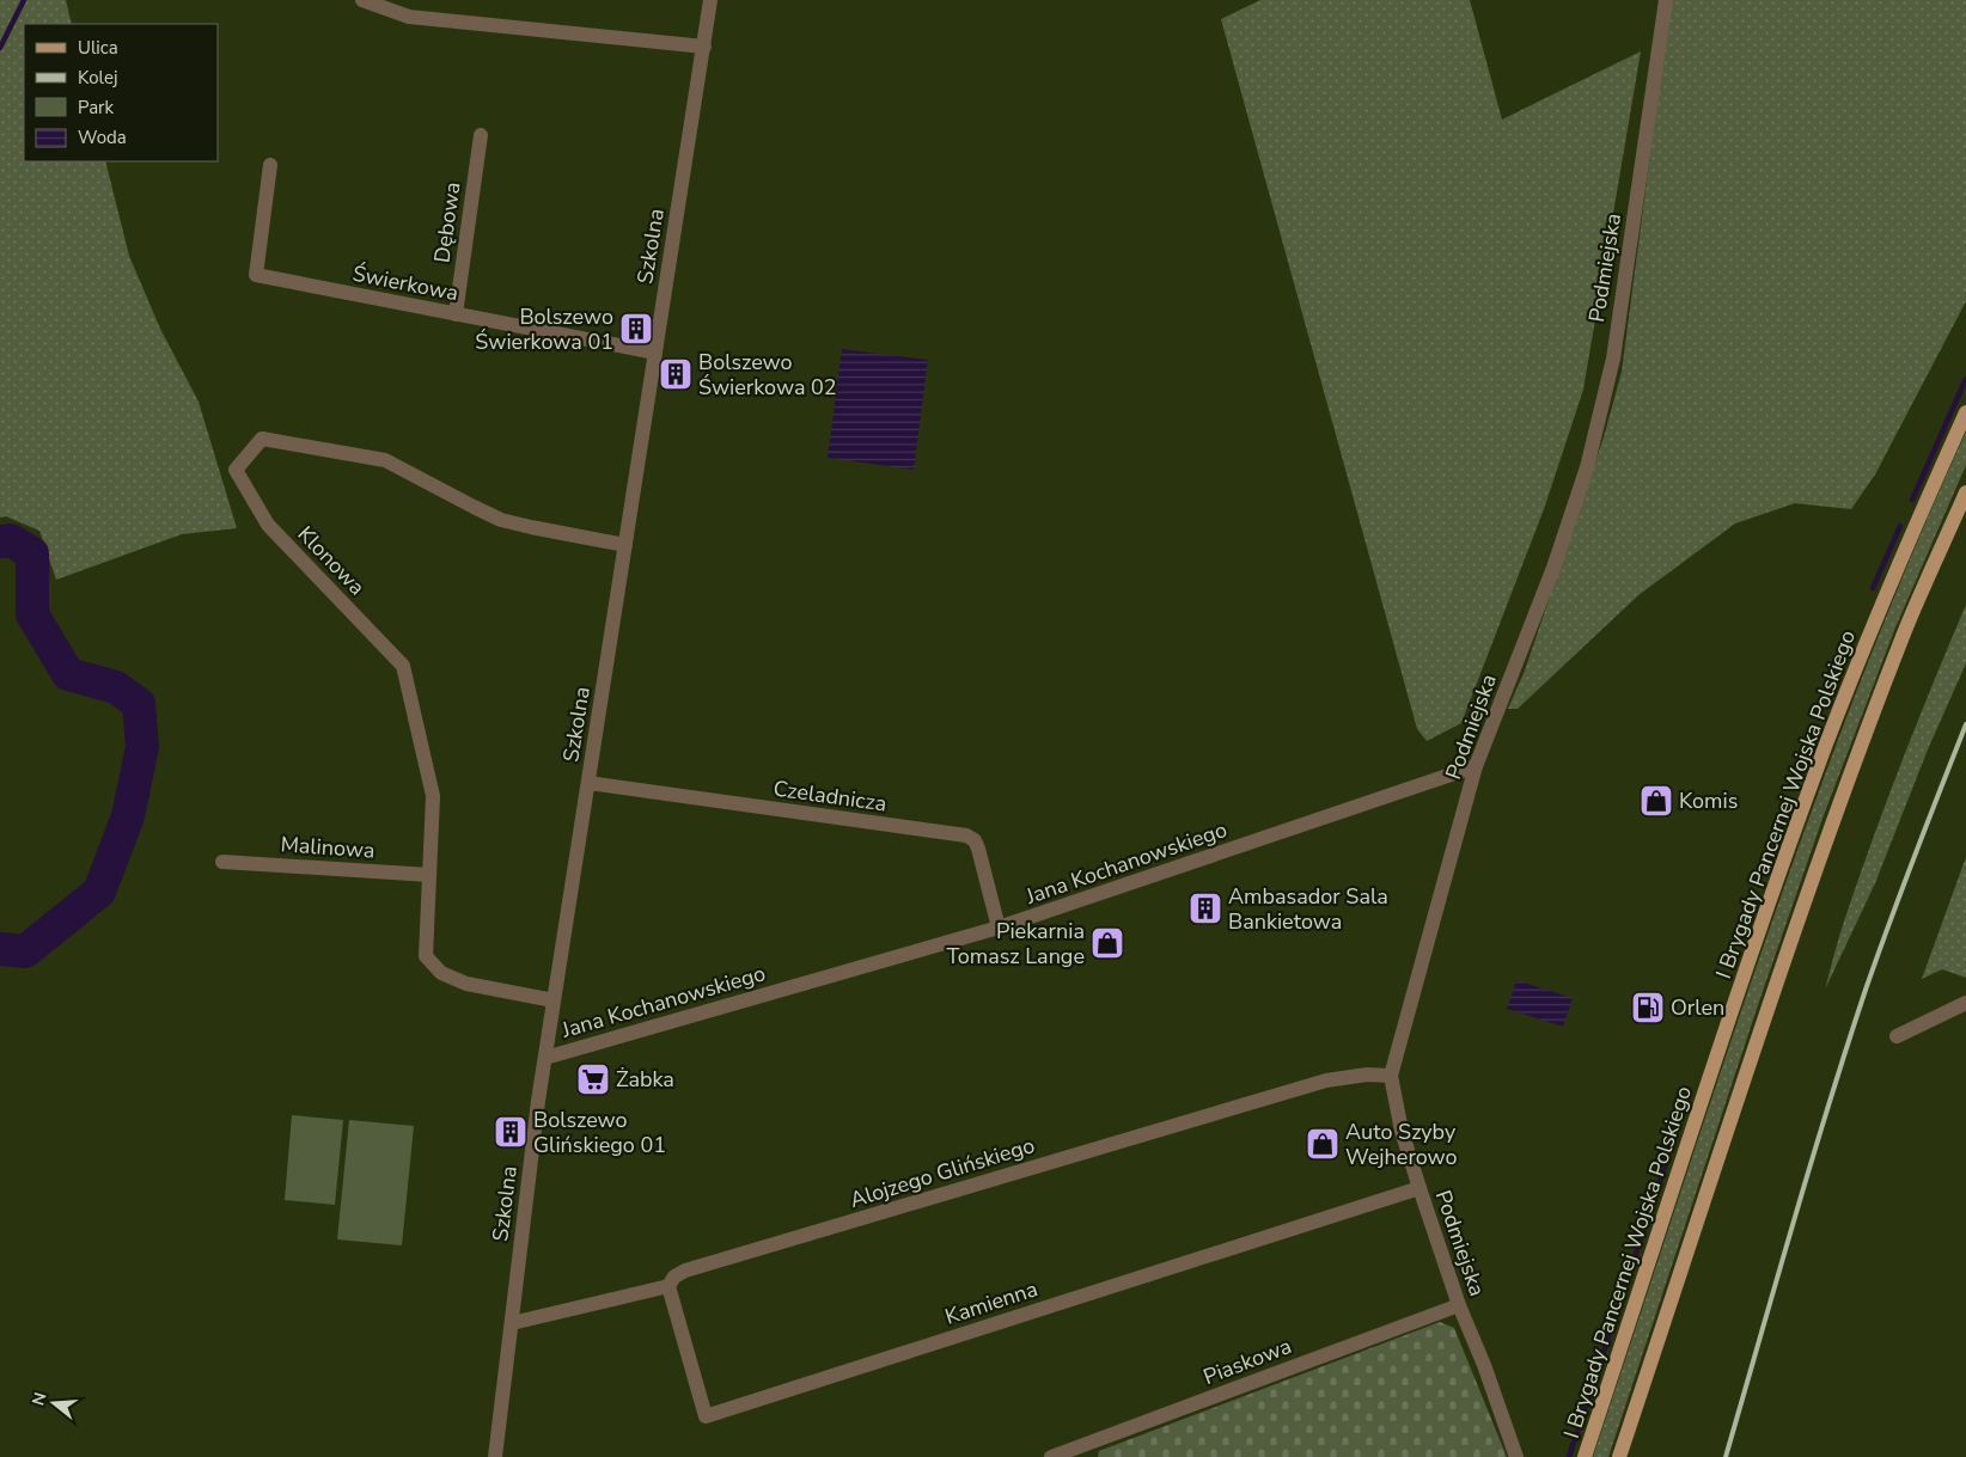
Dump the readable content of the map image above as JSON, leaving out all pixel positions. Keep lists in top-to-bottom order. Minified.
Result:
{"streets":{"main road":["I Brygady Pancernej Wojska Polskiego"],"street":["Dębowa","Szkolna","Podmiejska","Świerkowa","Klonowa","Czeladnicza","Malinowa","Jana Kochanowskiego","Alojzego Glińskiego","Kamienna","Piaskowa"]},"crossings":[["Dębowa","Świerkowa"],["Szkolna","Świerkowa"],["Szkolna","Klonowa"],["Szkolna","Czeladnicza"],["Szkolna","Jana Kochanowskiego"],["Szkolna","Alojzego Glińskiego"],["Podmiejska","Jana Kochanowskiego"],["Podmiejska","Alojzego Glińskiego"],["Podmiejska","Kamienna"],["Podmiejska","Piaskowa"],["Klonowa","Malinowa"],["Czeladnicza","Jana Kochanowskiego"],["Alojzego Glińskiego","Kamienna"]],"places":{"building":["Bolszewo Świerkowa 01","Bolszewo Świerkowa 02","Ambasador Sala Bankietowa","Bolszewo Glińskiego 01"],"shop":["Komis","Piekarnia Tomasz Lange","Auto Szyby Wejherowo"],"fuel station":["Orlen"],"supermarket":["Żabka"]},"legend":["Ulica","Kolej","Park","Woda"],"north":"left"}
